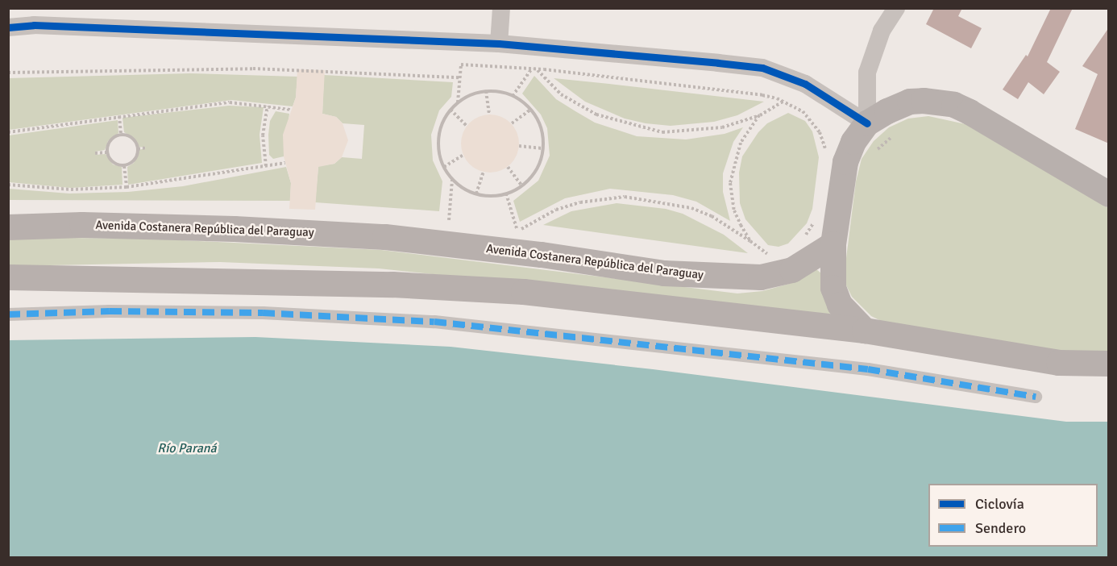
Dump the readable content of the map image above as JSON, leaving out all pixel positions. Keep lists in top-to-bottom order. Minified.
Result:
{"streets":{"main road":["Avenida Costanera República del Paraguay"]},"water":["Río Paraná"],"legend":["Ciclovía","Sendero"]}
